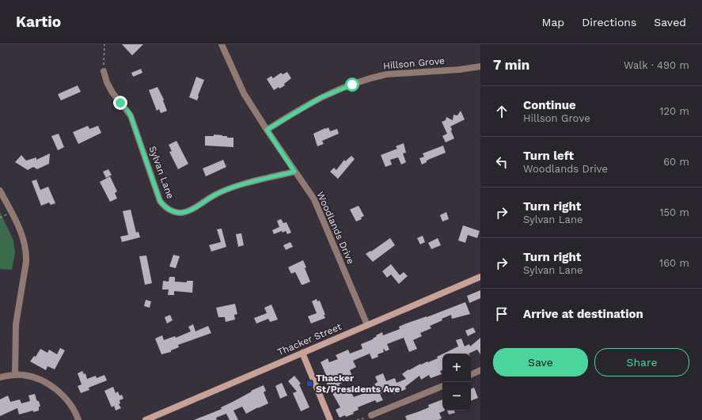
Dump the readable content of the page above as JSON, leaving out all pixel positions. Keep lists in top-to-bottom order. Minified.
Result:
{"streets":{"street":["Hillson Grove","Sylvan Lane","Woodlands Drive","Thacker Street"]},"crossings":[["Hillson Grove","Woodlands Drive"],["Sylvan Lane","Woodlands Drive"],["Woodlands Drive","Thacker Street"]],"places":{"transit":["Thacker St/Presidents Ave"]},"page":{"header":"Kartio","nav":["Map","Directions","Saved"],"heading":["7 min","Walk · 490 m"],"list":[["Continue","Hillson Grove","120 m"],["Turn left","Woodlands Drive","60 m"],["Turn right","Sylvan Lane","150 m"],["Turn right","Sylvan Lane","160 m"],"Arrive at destination"],"buttons":["Save","Share"],"map_buttons":["+","−"]}}
